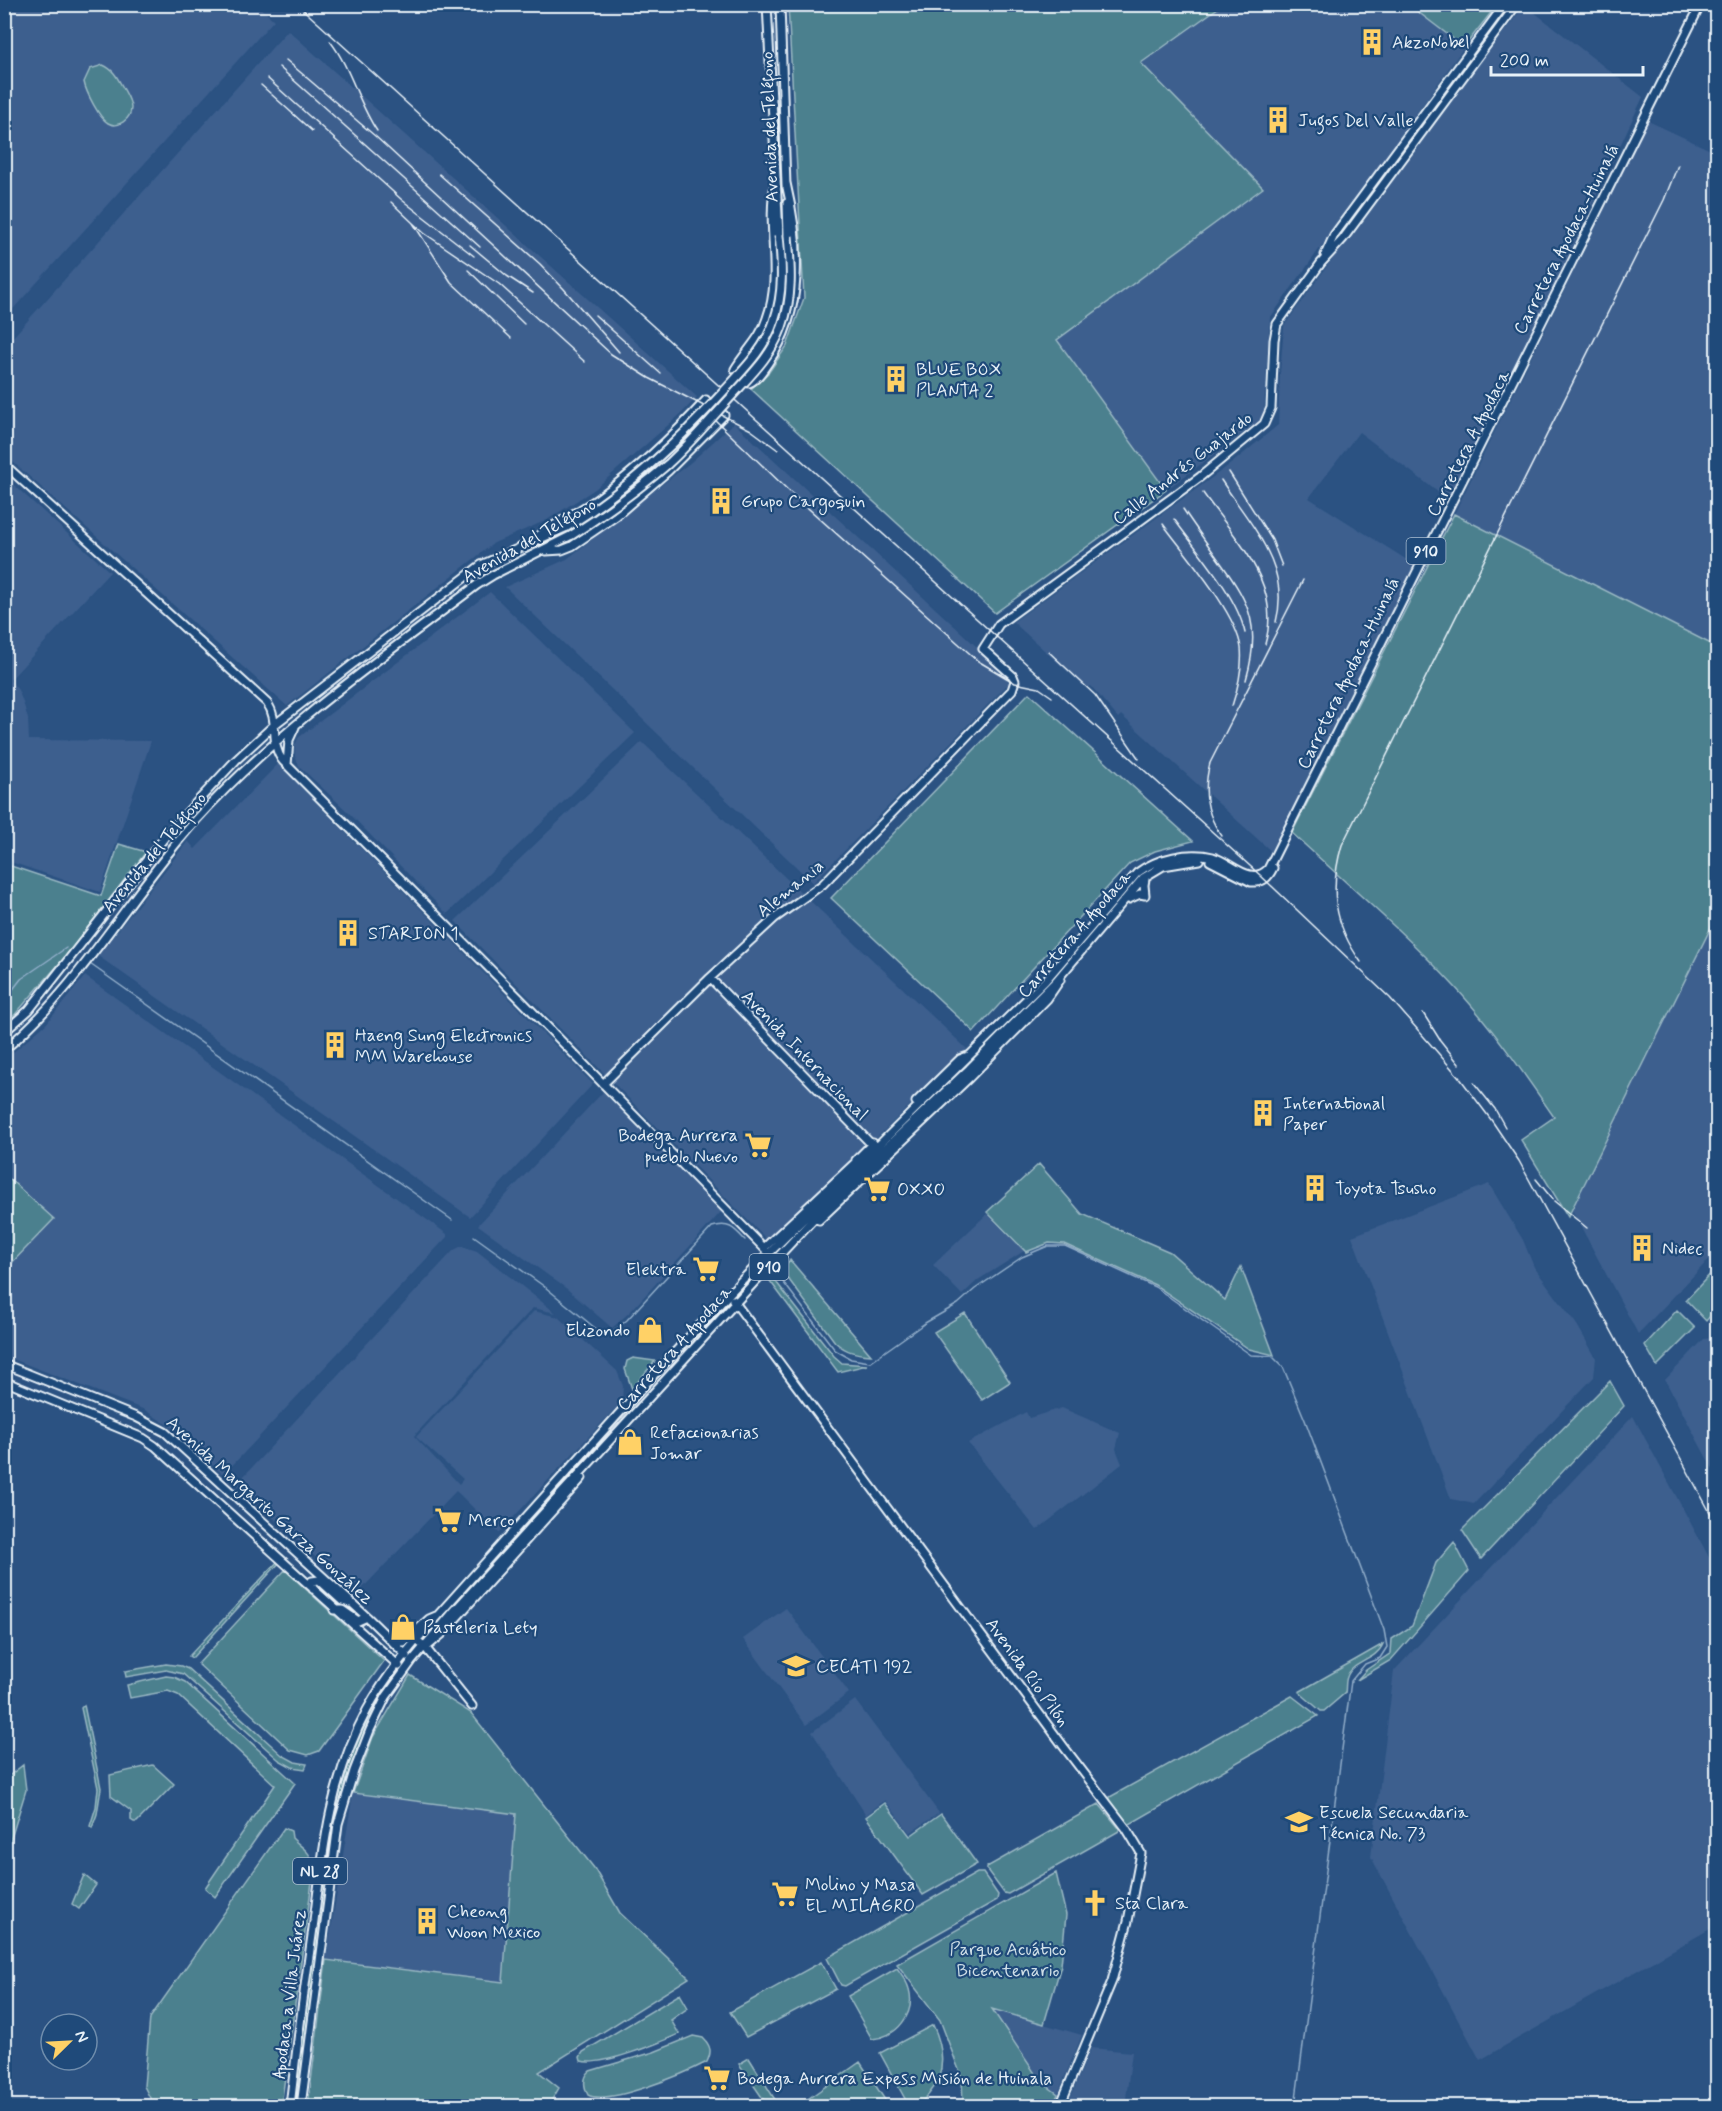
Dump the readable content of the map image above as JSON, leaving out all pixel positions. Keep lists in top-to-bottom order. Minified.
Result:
{"streets":{"main road":["Avenida del Teléfono","Carretera Apodaca-Huinalá","Carretera A Apodaca","Calle Andrés Guajardo","910","Alemania","Avenida Internacional","Avenida Margarito Garza González","Avenida Río Pilón","NL 28","Apodaca a Villa Juárez"]},"crossings":[["Carretera Apodaca-Huinalá","Carretera A Apodaca"],["Carretera A Apodaca","Avenida Internacional"],["Carretera A Apodaca","Avenida Margarito Garza González"],["Carretera A Apodaca","Avenida Río Pilón"],["Carretera A Apodaca","Apodaca a Villa Juárez"],["Calle Andrés Guajardo","Alemania"],["Alemania","Avenida Internacional"],["Avenida Margarito Garza González","Apodaca a Villa Juárez"]],"parks":["Parque Acuático Bicentenario"],"places":{"building":["AkzoNobel","Jugos Del Valle","BLUE BOX PLANTA 2","Grupo Cargoquin","STARION 1","Haeng Sung Electronics MM Warehouse","International Paper","Toyota Tsusho","Nidec","Cheong Woon Mexico"],"supermarket":["Bodega Aurrera pueblo Nuevo","OXXO","Elektra","Merco","Molino y Masa EL MILAGRO","Bodega Aurrera Expess Misión de Huinala"],"shop":["Elizondo","Refaccionarias Jomar","Pasteleria Lety"],"school or university":["CECATI 192","Escuela Secundaria Técnica No. 73"],"church":["Sta Clara"]},"scale_bar":"200 m","north":"top right"}
